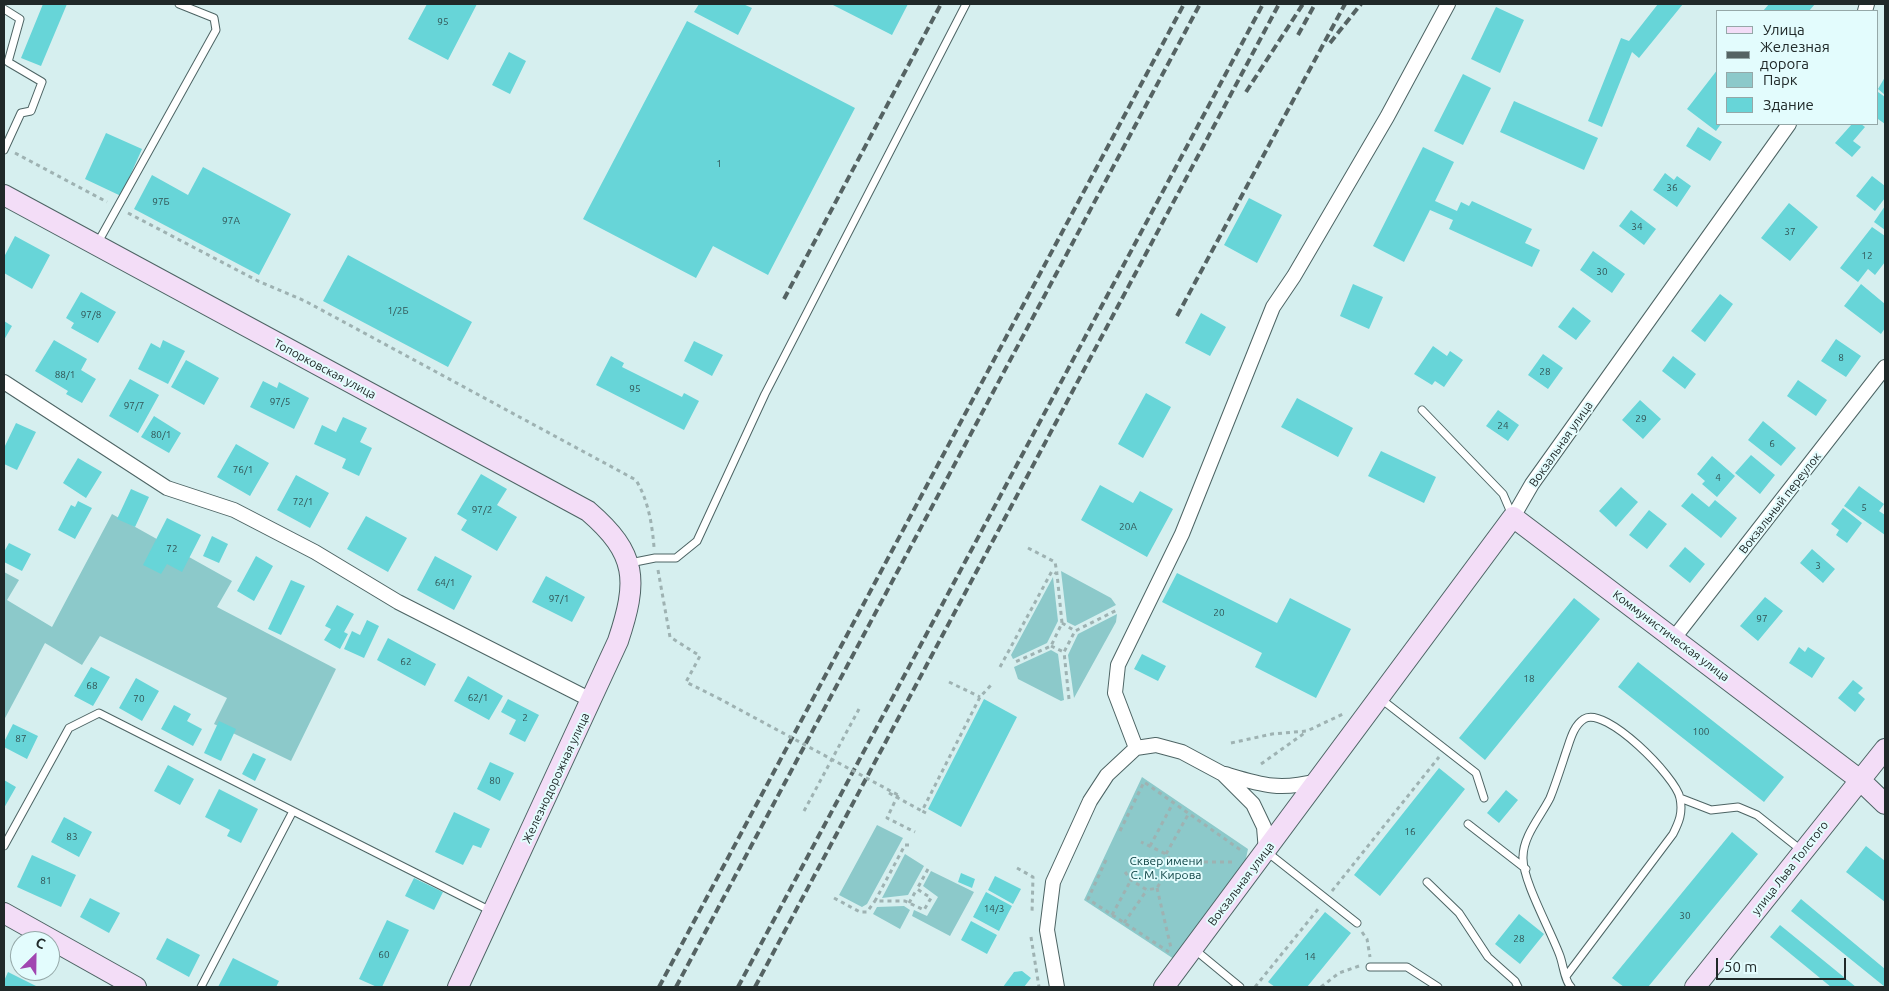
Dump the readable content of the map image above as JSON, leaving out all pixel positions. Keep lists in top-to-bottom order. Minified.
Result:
{"streets":{"street":["Топорковская улица","Вокзальная улица","Вокзальный переулок","Коммунистическая улица","Железнодорожная улица","улица Льва Толстого"]},"crossings":[["Топорковская улица","Железнодорожная улица"],["Вокзальная улица","Коммунистическая улица"],["Вокзальный переулок","Коммунистическая улица"],["Коммунистическая улица","улица Льва Толстого"]],"parks":["Сквер имени С. М. Кирова"],"house_numbers":["95","1","36","97Б","97А","34","37","12","30","1/2Б","97/8","8","28","88/1","95","97/5","97/7","29","24","80/1","6","76/1","4","72/1","5","97/2","20А","72","3","64/1","97/1","20","97","62","18","68","62/1","70","2","100","87","80","16","83","81","14/3","30","28","60","14"],"legend":["Улица","Железная дорога","Парк","Здание"],"scale_bar":"50 m","north":"top right"}
